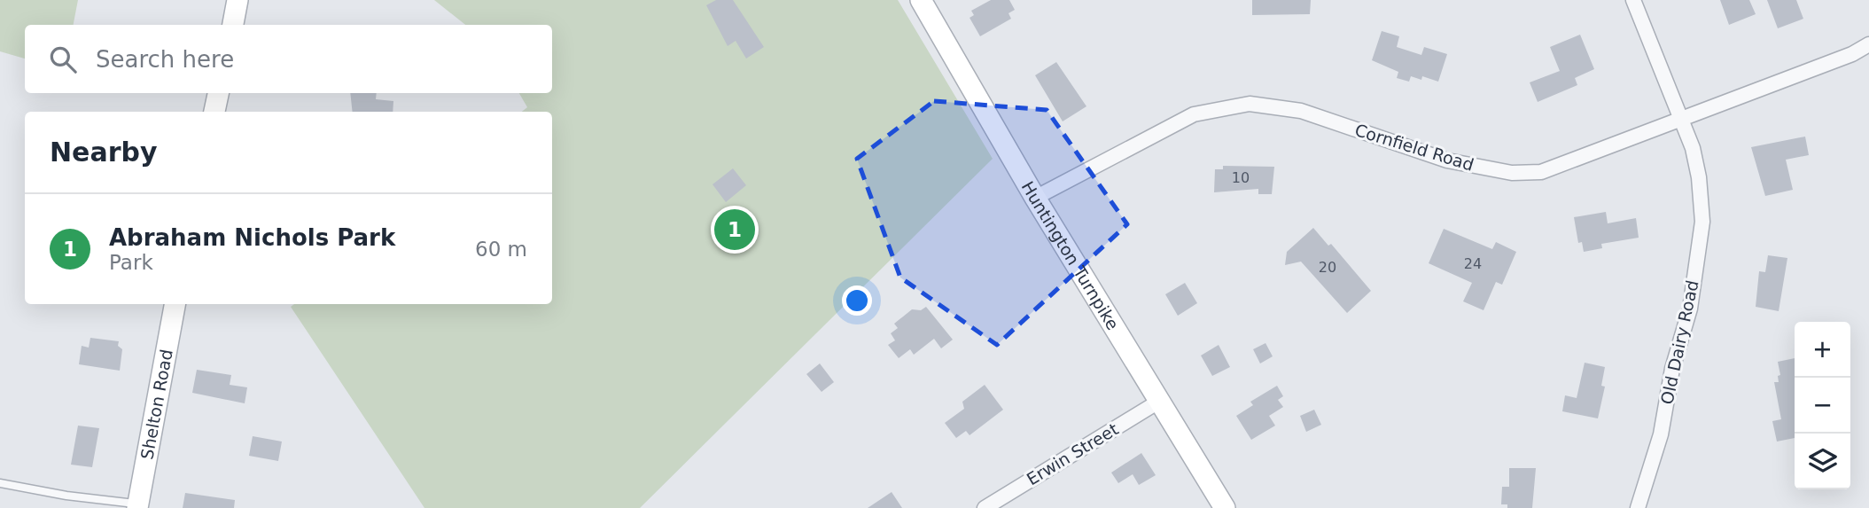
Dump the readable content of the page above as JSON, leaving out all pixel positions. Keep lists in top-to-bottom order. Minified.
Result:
{"streets":{"main road":["Huntington Turnpike","Shelton Road"],"street":["Cornfield Road","Old Dairy Road","Erwin Street"]},"crossings":[["Cornfield Road","Huntington Turnpike"],["Cornfield Road","Old Dairy Road"],["Huntington Turnpike","Erwin Street"]],"house_numbers":["10","24","20"],"page":{"search":"Search here","heading":"Nearby","list":[{"mark":"1","name":"Abraham Nichols Park","note":"Park","value":"60 m"}],"pins":"1","map_buttons":["+","−"]}}
